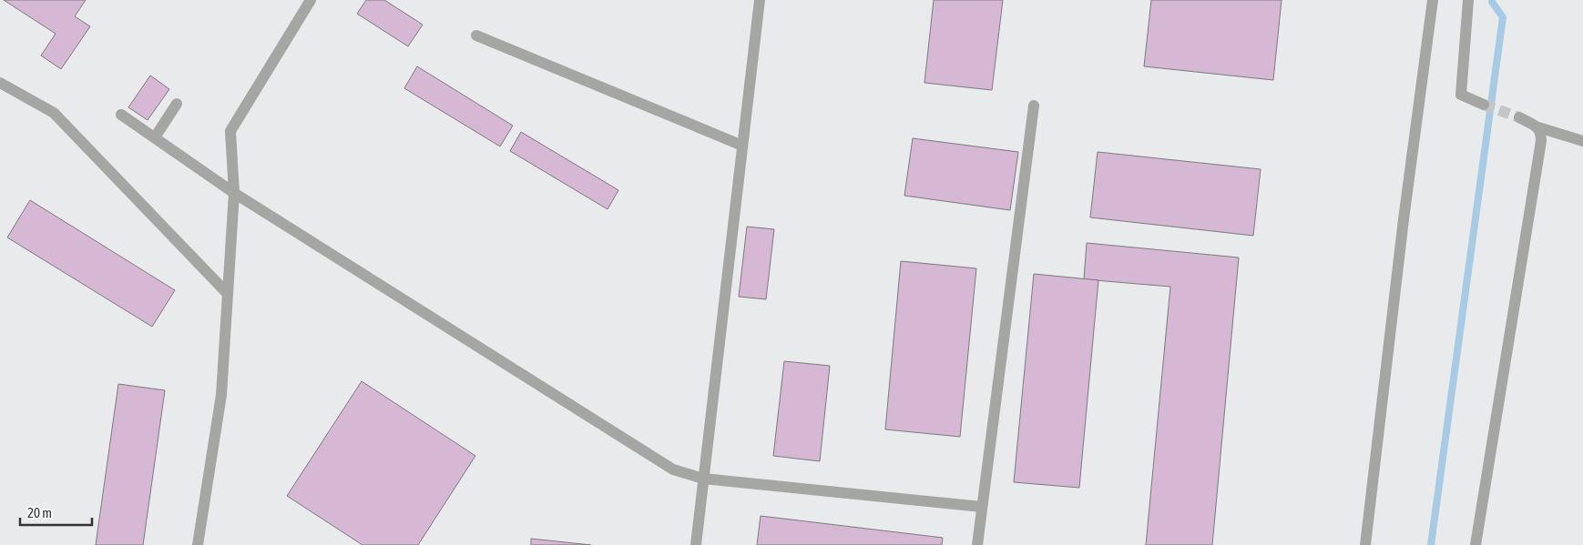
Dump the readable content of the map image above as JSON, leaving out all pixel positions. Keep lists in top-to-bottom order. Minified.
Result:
{"scale_bar":"20 m"}
